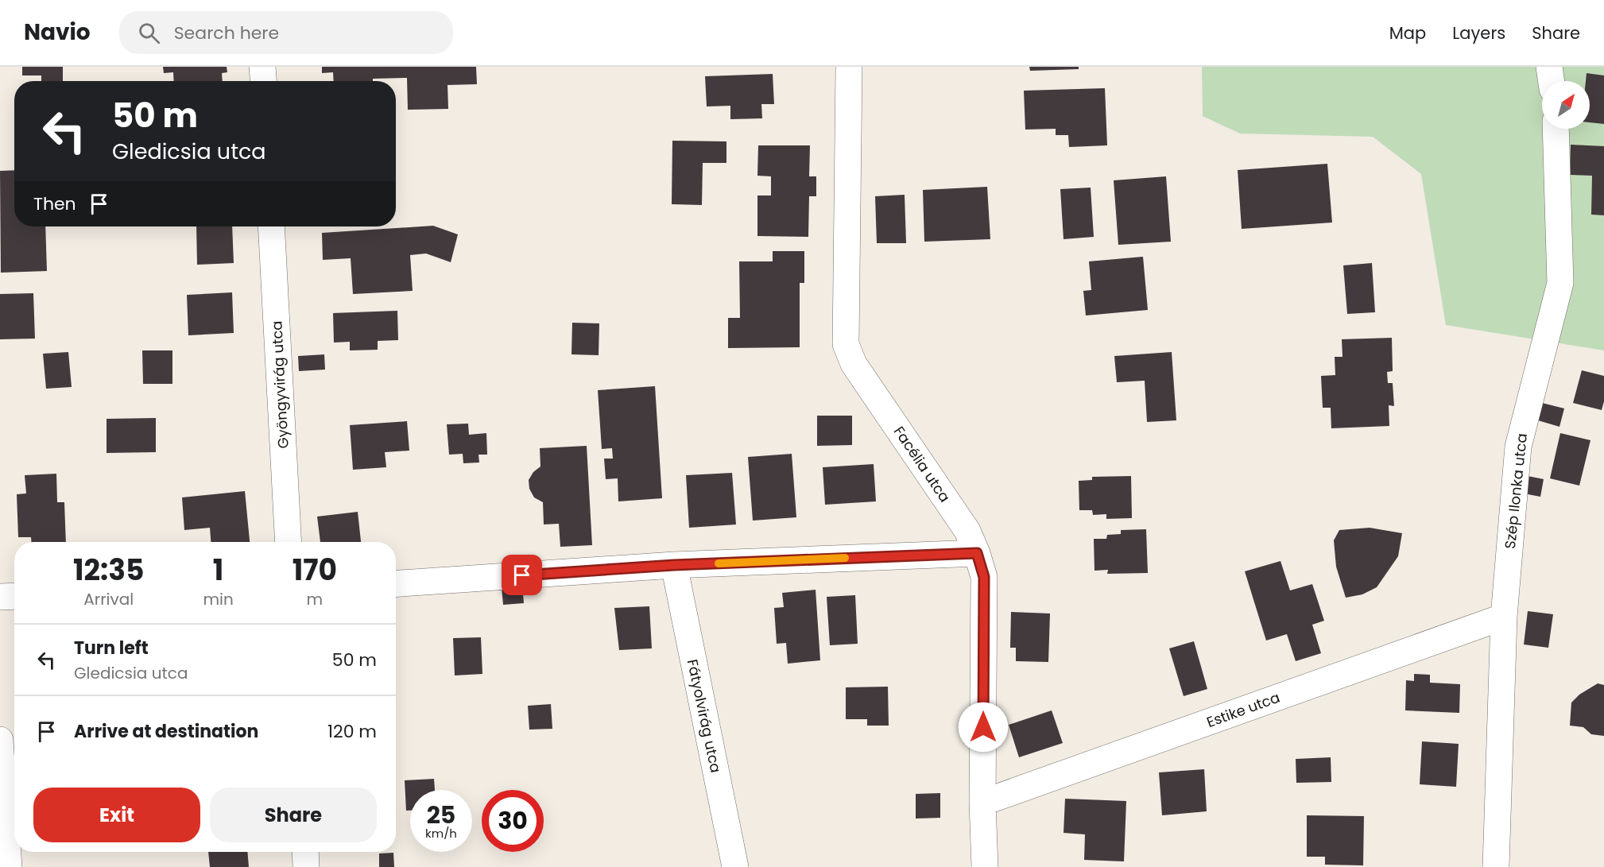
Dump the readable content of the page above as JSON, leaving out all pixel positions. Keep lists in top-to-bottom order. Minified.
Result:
{"streets":{"street":["Gyöngyvirág utca","Facélia utca","Szép Ilonka utca","Estike utca","Fátyolvirág utca"]},"crossings":[["Facélia utca","Estike utca"],["Szép Ilonka utca","Estike utca"]],"north":"top right","page":{"header":"Navio","search":"Search here","nav":["Map","Layers","Share"],"turn":["50 m","Gledicsia utca"],"then":"Then","eta":["12:35","Arrival","1","min","170","m"],"list":[{"name":"Turn left","note":"Gledicsia utca","value":"50 m"},{"name":"Arrive at destination","value":"120 m"}],"buttons":["Exit","Share"],"speed":"25 km/h","limit":"30"}}
